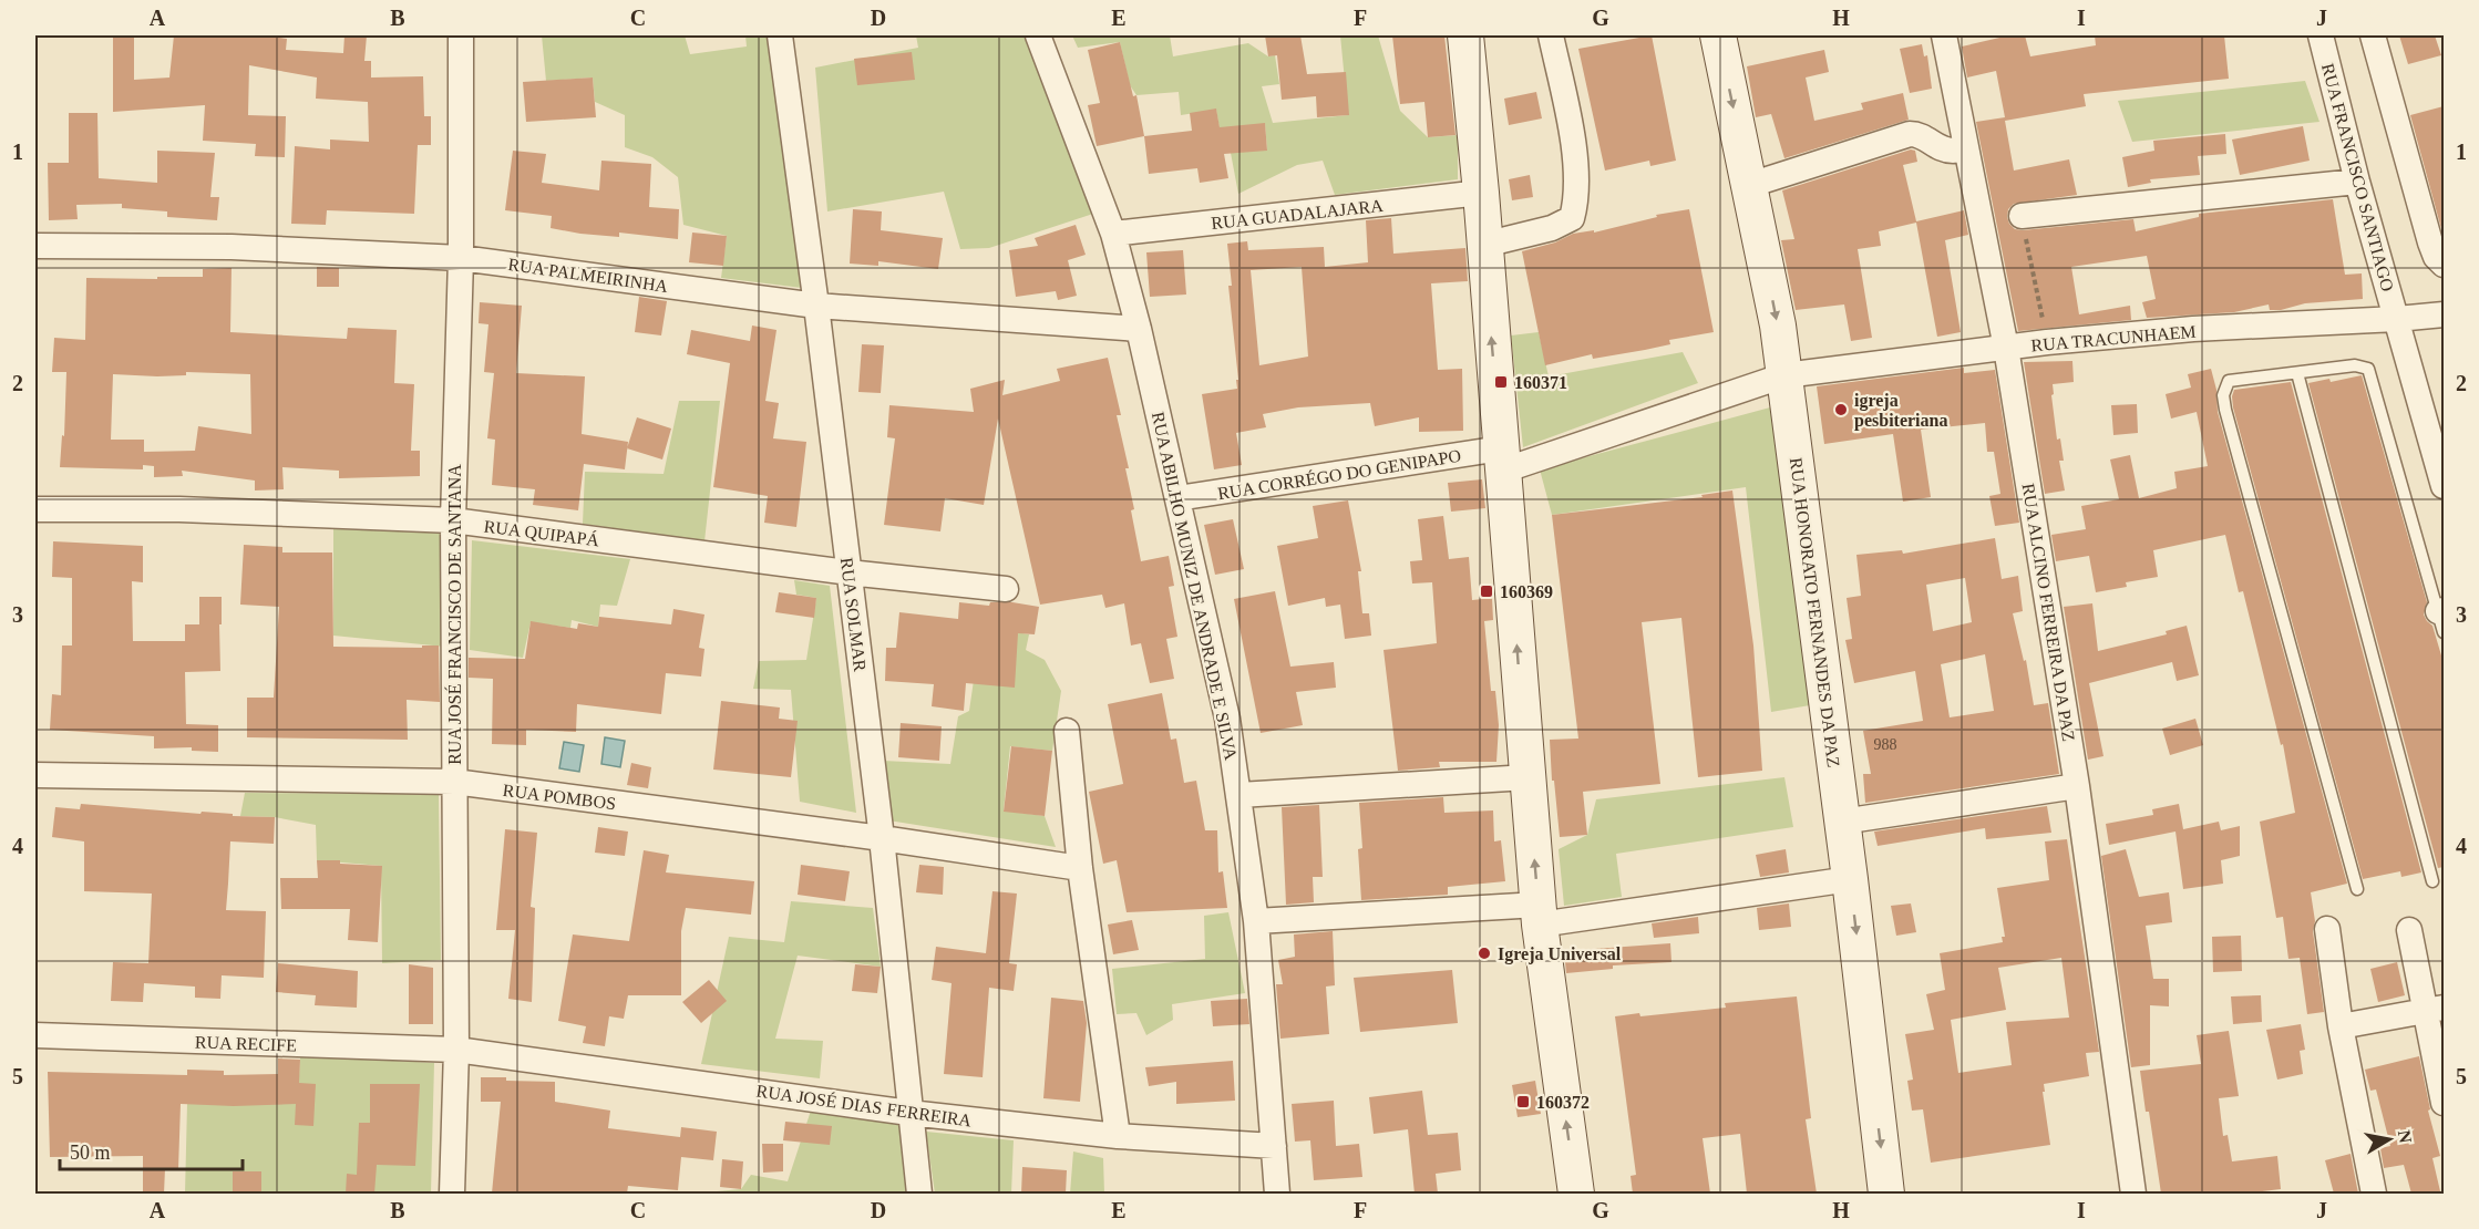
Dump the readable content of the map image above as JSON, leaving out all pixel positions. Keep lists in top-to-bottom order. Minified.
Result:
{"streets":{"main road":["RUA HONORATO FERNANDES DA PAZ"],"street":["RUA FRANCISCO SANTIAGO","RUA GUADALAJARA","RUA PALMEIRINHA","RUA TRACUNHAEM","RUA CORRÉGO DO GENIPAPO","RUA QUIPAPÁ","RUA ABILHO MUNIZ DE ANDRADE E SILVA","RUA ALCINO FERREIRA DA PAZ","RUA JOSÉ FRANCISCO DE SANTANA","RUA SOLMAR","RUA POMBOS","RUA RECIFE","RUA JOSÉ DIAS FERREIRA"]},"crossings":[["RUA FRANCISCO SANTIAGO","RUA TRACUNHAEM"],["RUA GUADALAJARA","RUA ABILHO MUNIZ DE ANDRADE E SILVA"],["RUA PALMEIRINHA","RUA ABILHO MUNIZ DE ANDRADE E SILVA"],["RUA PALMEIRINHA","RUA JOSÉ FRANCISCO DE SANTANA"],["RUA PALMEIRINHA","RUA SOLMAR"],["RUA TRACUNHAEM","RUA CORRÉGO DO GENIPAPO"],["RUA TRACUNHAEM","RUA HONORATO FERNANDES DA PAZ"],["RUA TRACUNHAEM","RUA ALCINO FERREIRA DA PAZ"],["RUA CORRÉGO DO GENIPAPO","RUA ABILHO MUNIZ DE ANDRADE E SILVA"],["RUA CORRÉGO DO GENIPAPO","RUA HONORATO FERNANDES DA PAZ"],["RUA QUIPAPÁ","RUA JOSÉ FRANCISCO DE SANTANA"],["RUA QUIPAPÁ","RUA SOLMAR"],["RUA ABILHO MUNIZ DE ANDRADE E SILVA","RUA JOSÉ DIAS FERREIRA"],["RUA JOSÉ FRANCISCO DE SANTANA","RUA POMBOS"],["RUA JOSÉ FRANCISCO DE SANTANA","RUA RECIFE"],["RUA JOSÉ FRANCISCO DE SANTANA","RUA JOSÉ DIAS FERREIRA"],["RUA SOLMAR","RUA POMBOS"],["RUA SOLMAR","RUA JOSÉ DIAS FERREIRA"],["RUA RECIFE","RUA JOSÉ DIAS FERREIRA"]],"places":{"transit":["160371","160369","160372"],"other":["igreja pesbiteriana","Igreja Universal"]},"house_numbers":["988"],"scale_bar":"50 m","north":"right","grid":{"columns":["A","B","C","D","E","F","G","H","I","J"],"rows":["1","2","3","4","5"]}}
